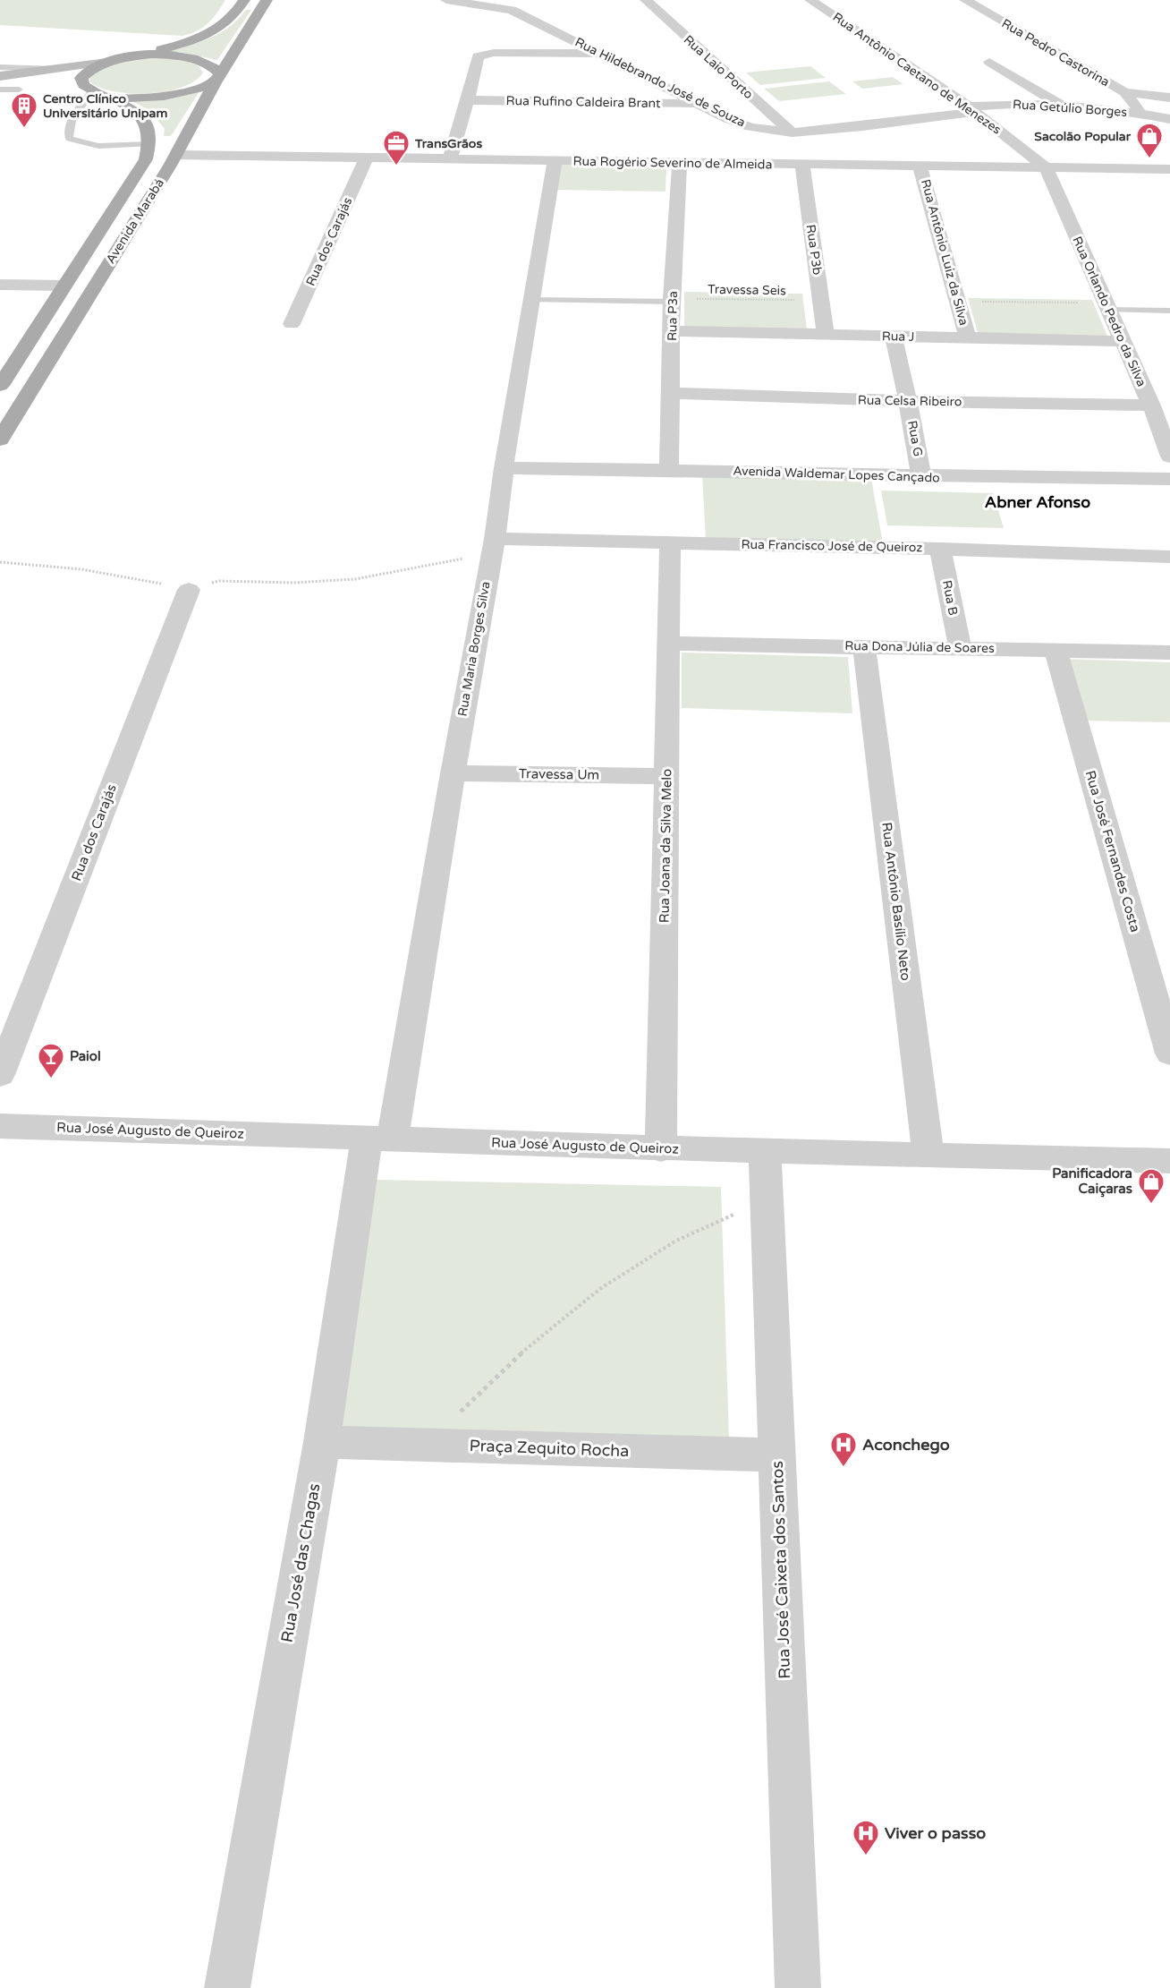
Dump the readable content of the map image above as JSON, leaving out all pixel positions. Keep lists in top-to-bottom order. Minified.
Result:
{"streets":{"main road":["Avenida Marabá"],"street":["Rua Pedro Castorina","Rua Laio Porto","Rua Antônio Caetano de Menezes","Rua Hildebrando José de Souza","Rua Rufino Caldeira Brant","Rua Getúlio Borges","Rua Rogério Severino de Almeida","Rua dos Carajás","Rua P3b","Rua Antônio Luiz da Silva","Rua Orlando Pedro da Silva","Rua P3a","Rua J","Rua Celsa Ribeiro","Rua G","Avenida Waldemar Lopes Cançado","Rua Francisco José de Queiroz","Rua B","Rua Dona Júlia de Soares","Rua Maria Borges Silva","Travessa Um","Rua Joana da Silva Melo","Rua José Fernandes Costa","Rua Antônio Basílio Neto","Rua José Augusto de Queiroz","Praça Zequito Rocha","Rua José das Chagas","Rua José Caixeta dos Santos"],"path":["Travessa Seis"]},"crossings":[["Rua Pedro Castorina","Rua Getúlio Borges"],["Rua Laio Porto","Rua Hildebrando José de Souza"],["Rua Antônio Caetano de Menezes","Rua Hildebrando José de Souza"],["Rua Antônio Caetano de Menezes","Rua Getúlio Borges"],["Rua Antônio Caetano de Menezes","Rua Rogério Severino de Almeida"],["Rua Antônio Caetano de Menezes","Rua Orlando Pedro da Silva"],["Rua Hildebrando José de Souza","Rua Rufino Caldeira Brant"],["Rua Hildebrando José de Souza","Rua Getúlio Borges"],["Rua Rogério Severino de Almeida","Avenida Marabá"],["Rua Rogério Severino de Almeida","Rua dos Carajás"],["Rua Rogério Severino de Almeida","Rua P3b"],["Rua Rogério Severino de Almeida","Rua Antônio Luiz da Silva"],["Rua Rogério Severino de Almeida","Rua Orlando Pedro da Silva"],["Rua Rogério Severino de Almeida","Rua P3a"],["Rua Rogério Severino de Almeida","Rua Maria Borges Silva"],["Rua P3b","Travessa Seis"],["Rua P3b","Rua J"],["Rua Antônio Luiz da Silva","Rua J"],["Travessa Seis","Rua P3a"],["Rua Orlando Pedro da Silva","Rua J"],["Rua Orlando Pedro da Silva","Rua Celsa Ribeiro"],["Rua P3a","Rua J"],["Rua P3a","Rua Celsa Ribeiro"],["Rua P3a","Avenida Waldemar Lopes Cançado"],["Rua J","Rua G"],["Rua Celsa Ribeiro","Rua G"],["Rua G","Avenida Waldemar Lopes Cançado"],["Avenida Waldemar Lopes Cançado","Rua Maria Borges Silva"],["Rua Francisco José de Queiroz","Rua B"],["Rua Francisco José de Queiroz","Rua Maria Borges Silva"],["Rua Francisco José de Queiroz","Rua Joana da Silva Melo"],["Rua B","Rua Dona Júlia de Soares"],["Rua Dona Júlia de Soares","Rua Joana da Silva Melo"],["Rua Dona Júlia de Soares","Rua José Fernandes Costa"],["Rua Dona Júlia de Soares","Rua Antônio Basílio Neto"],["Rua Maria Borges Silva","Travessa Um"],["Rua Maria Borges Silva","Rua José Augusto de Queiroz"],["Rua Maria Borges Silva","Rua José das Chagas"],["Travessa Um","Rua Joana da Silva Melo"],["Rua Joana da Silva Melo","Rua José Augusto de Queiroz"],["Rua Antônio Basílio Neto","Rua José Augusto de Queiroz"],["Rua José Augusto de Queiroz","Rua José das Chagas"],["Rua José Augusto de Queiroz","Rua José Caixeta dos Santos"],["Praça Zequito Rocha","Rua José das Chagas"],["Praça Zequito Rocha","Rua José Caixeta dos Santos"]],"districts":["Abner Afonso"],"places":{"building":["Centro Clínico Universitário Unipam"],"shop":["Sacolão Popular","Panificadora Caiçaras"],"office":["TransGrãos"],"bar":["Paiol"],"hospital":["Aconchego","Viver o passo"]}}
